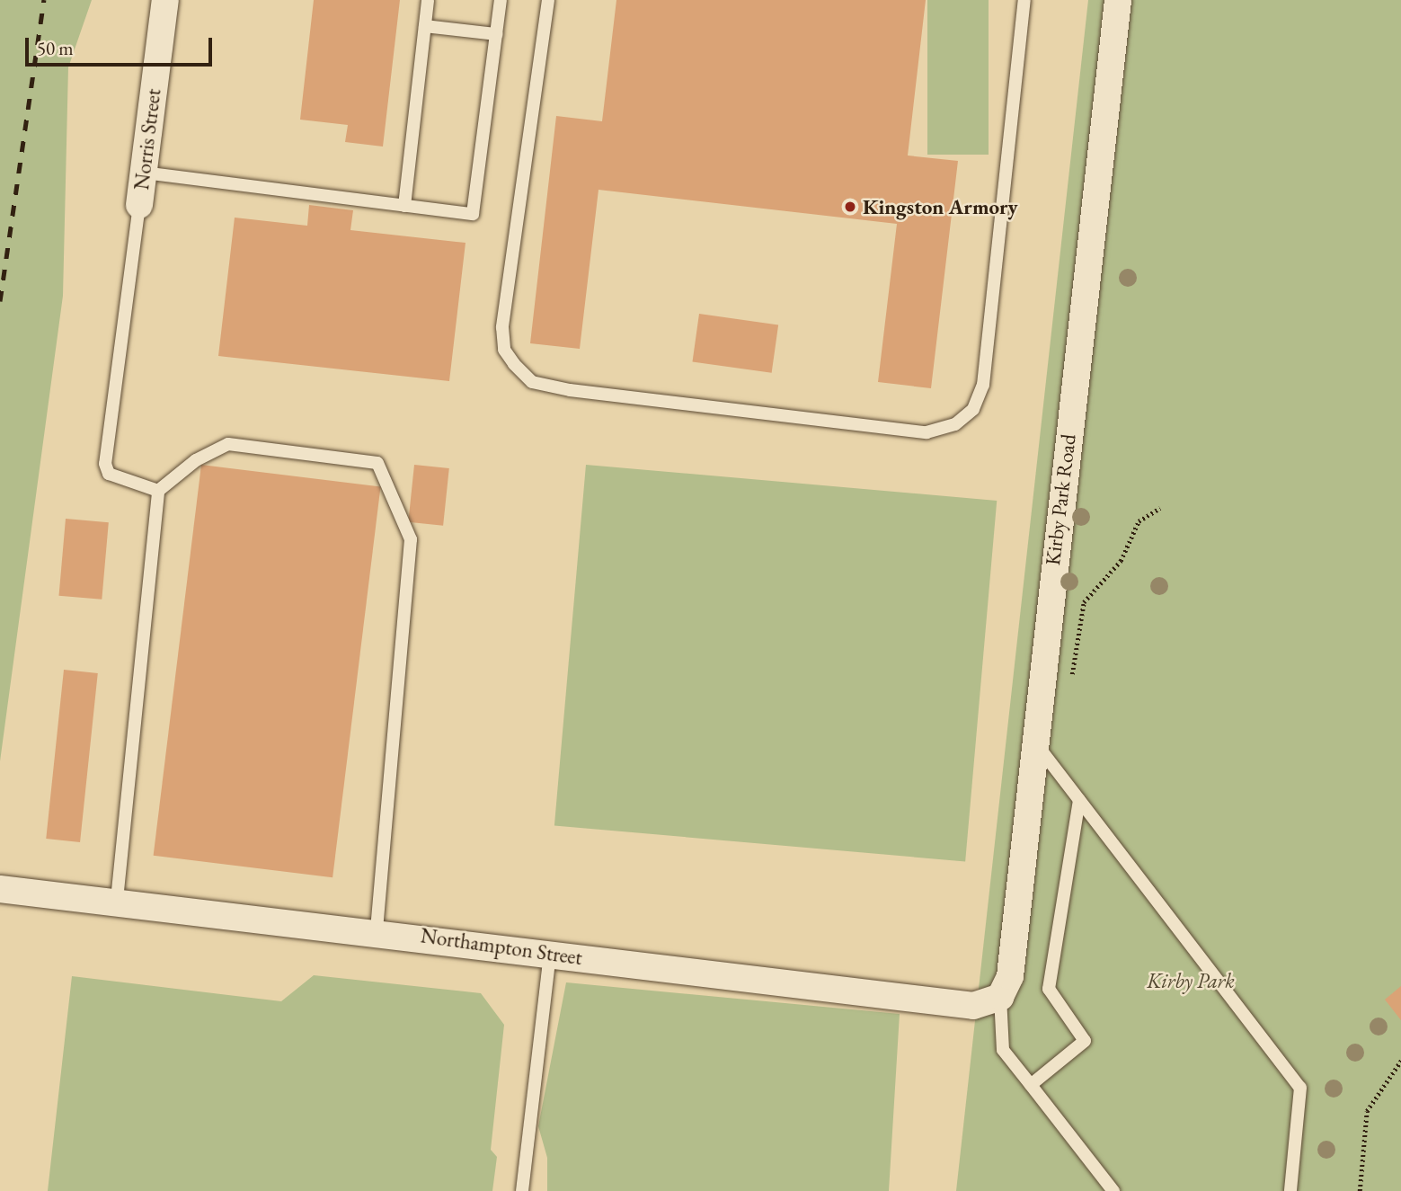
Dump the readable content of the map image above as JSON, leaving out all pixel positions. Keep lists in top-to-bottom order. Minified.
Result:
{"streets":{"street":["Norris Street","Kirby Park Road","Northampton Street"]},"crossings":[["Kirby Park Road","Northampton Street"]],"parks":["Kirby Park"],"places":["Kingston Armory"],"scale_bar":"50 m"}
